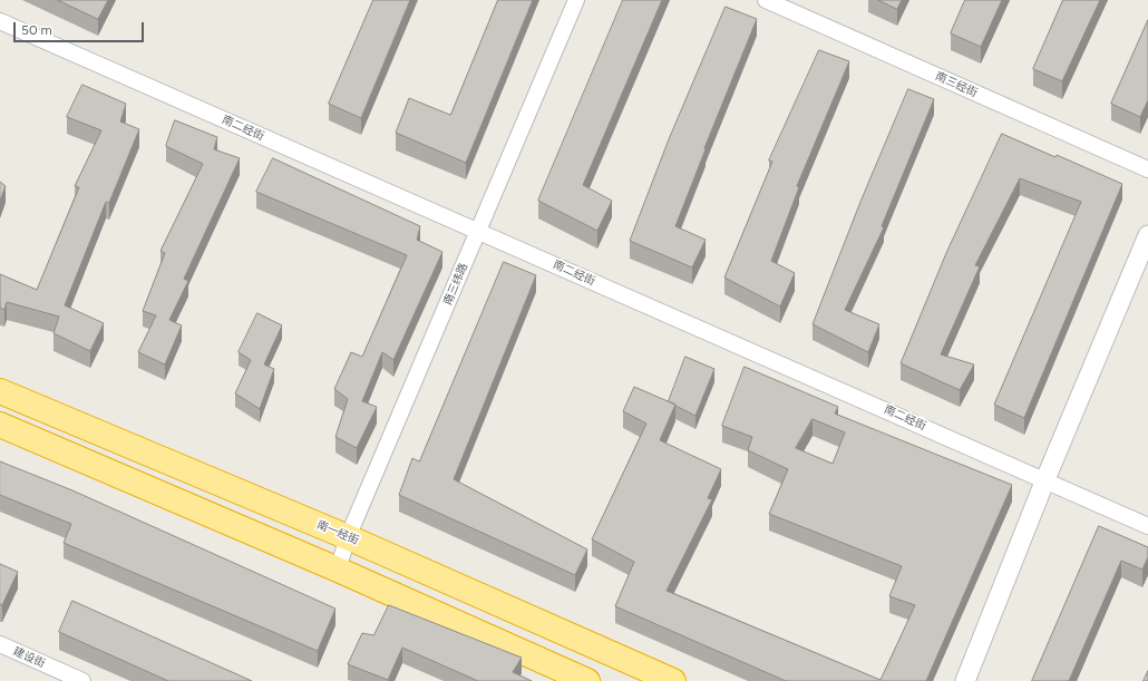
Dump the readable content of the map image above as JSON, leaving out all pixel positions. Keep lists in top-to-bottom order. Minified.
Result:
{"streets":{"highway":["南一经街"],"street":["南三经街","南二经街","南三纬路","建设街"]},"crossings":[["南二经街","南三纬路"],["南三纬路","南一经街"]],"scale_bar":"50 m"}
